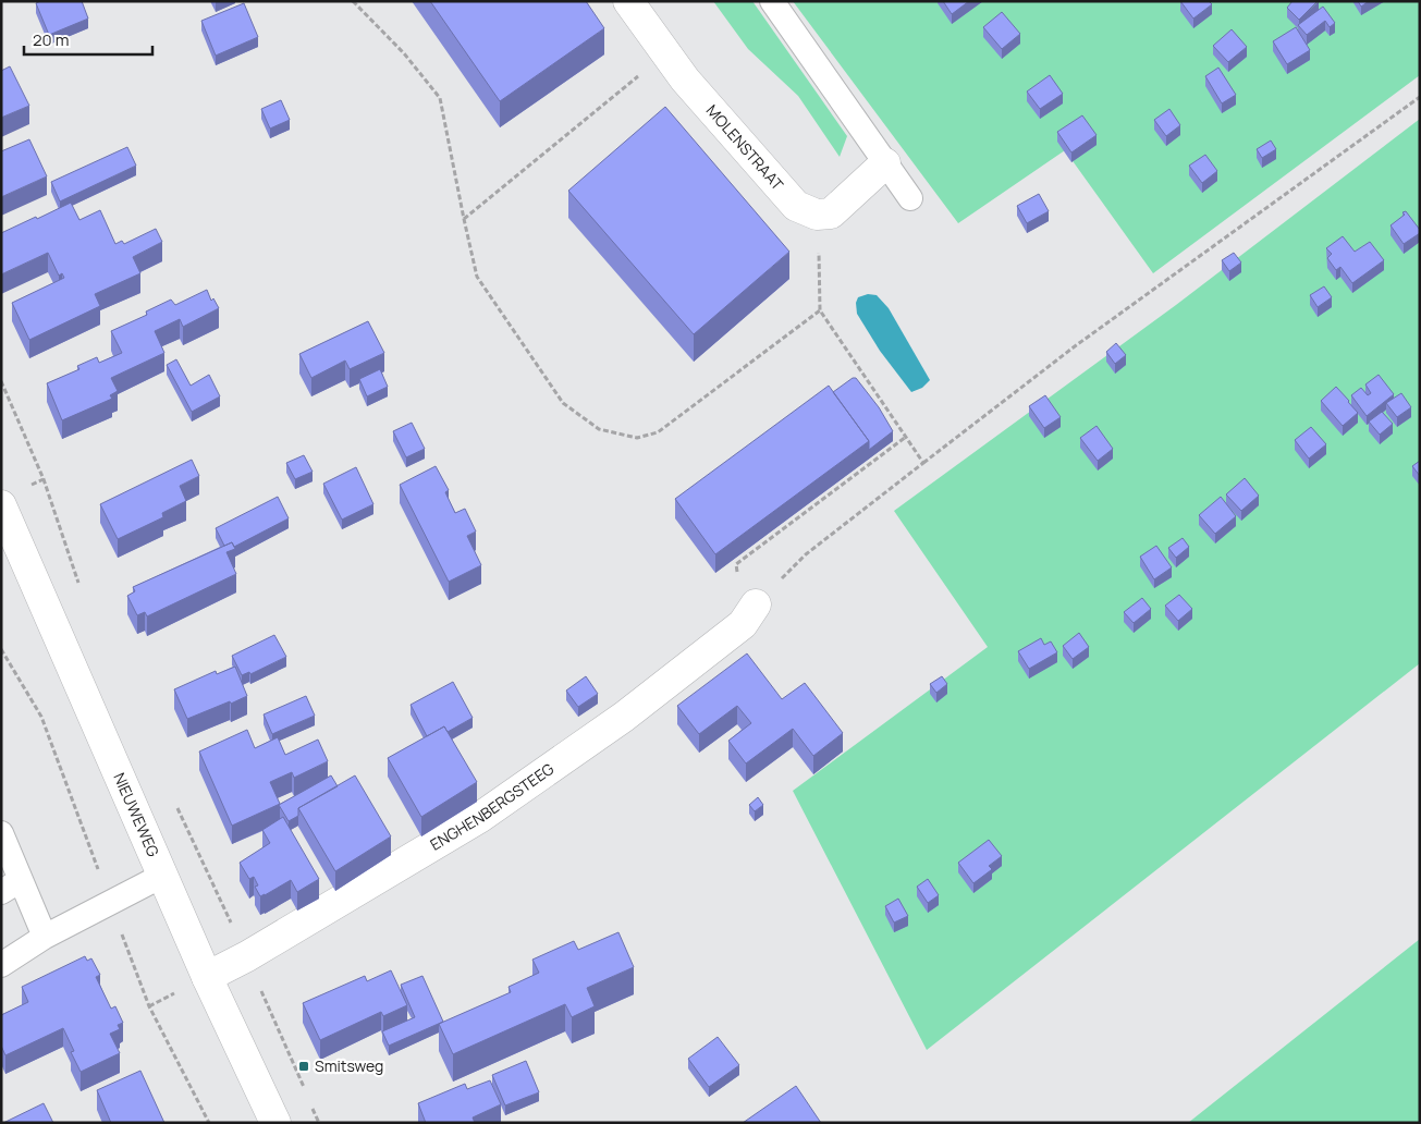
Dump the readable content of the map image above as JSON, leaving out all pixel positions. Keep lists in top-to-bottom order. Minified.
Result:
{"streets":{"street":["MOLENSTRAAT","ENGHENBERGSTEEG","NIEUWEWEG"]},"crossings":[["ENGHENBERGSTEEG","NIEUWEWEG"]],"places":{"transit":["Smitsweg"]},"scale_bar":"20 m"}
